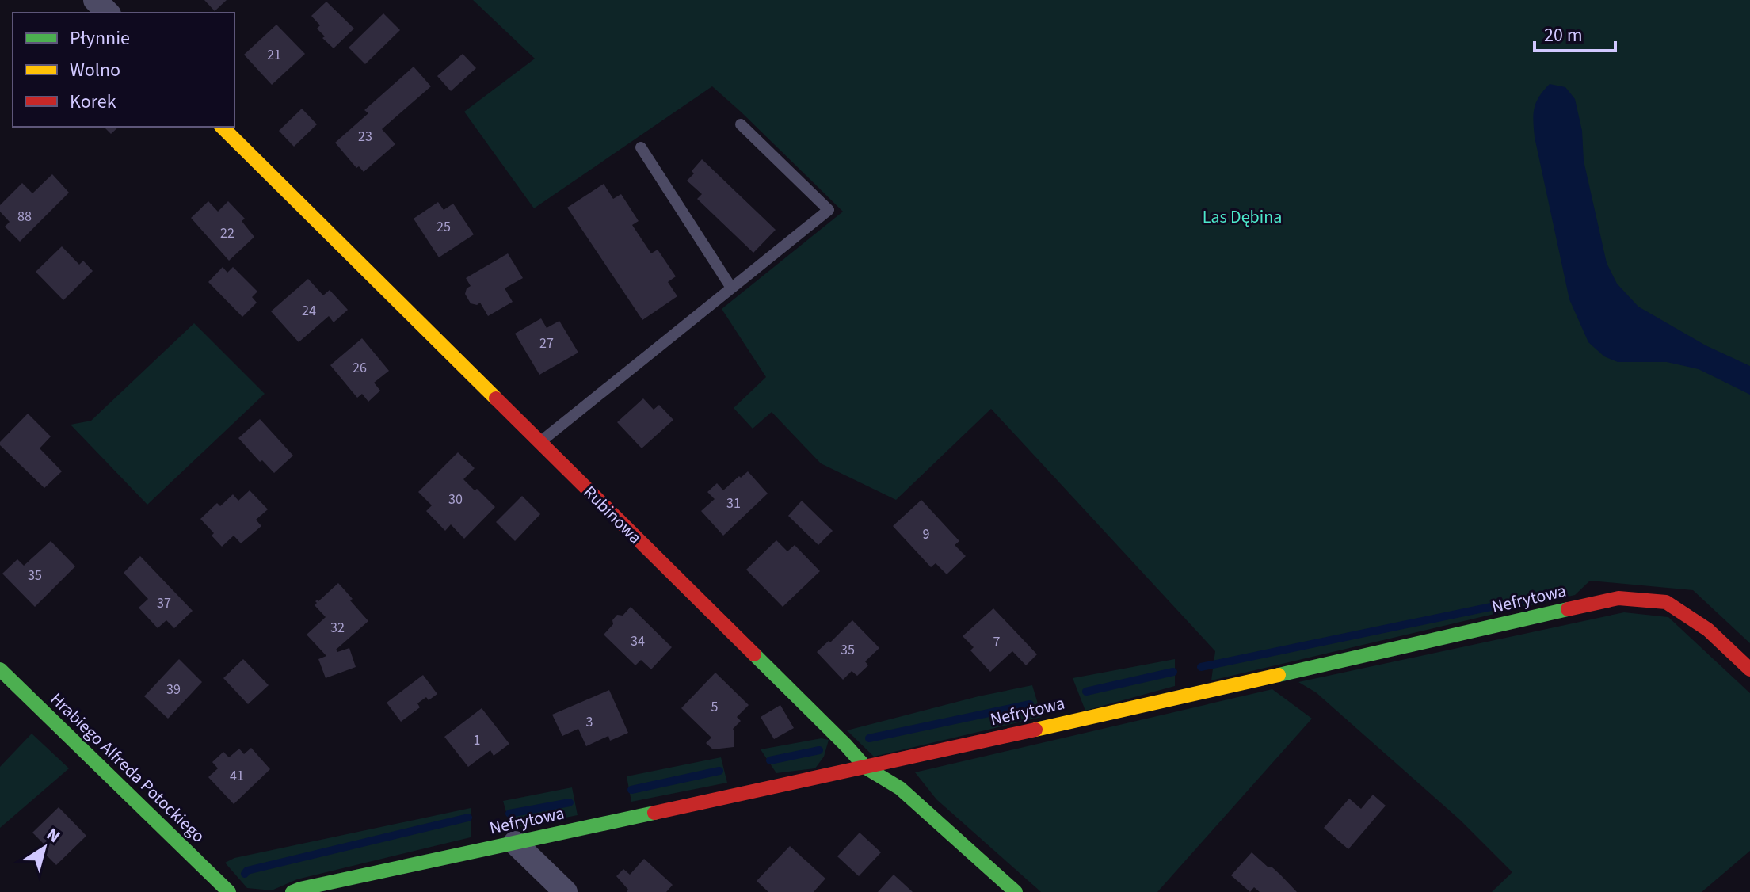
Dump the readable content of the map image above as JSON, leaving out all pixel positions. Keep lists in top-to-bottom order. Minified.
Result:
{"streets":{"street":["Rubinowa","Nefrytowa","Hrabiego Alfreda Potockiego"]},"crossings":[["Rubinowa","Nefrytowa"]],"parks":["Las Dębina"],"house_numbers":["21","23","88","25","22","24","27","26","30","31","9","35","37","32","34","7","35","39","5","3","1","41"],"legend":["Płynnie","Wolno","Korek"],"scale_bar":"20 m","north":"top right"}
